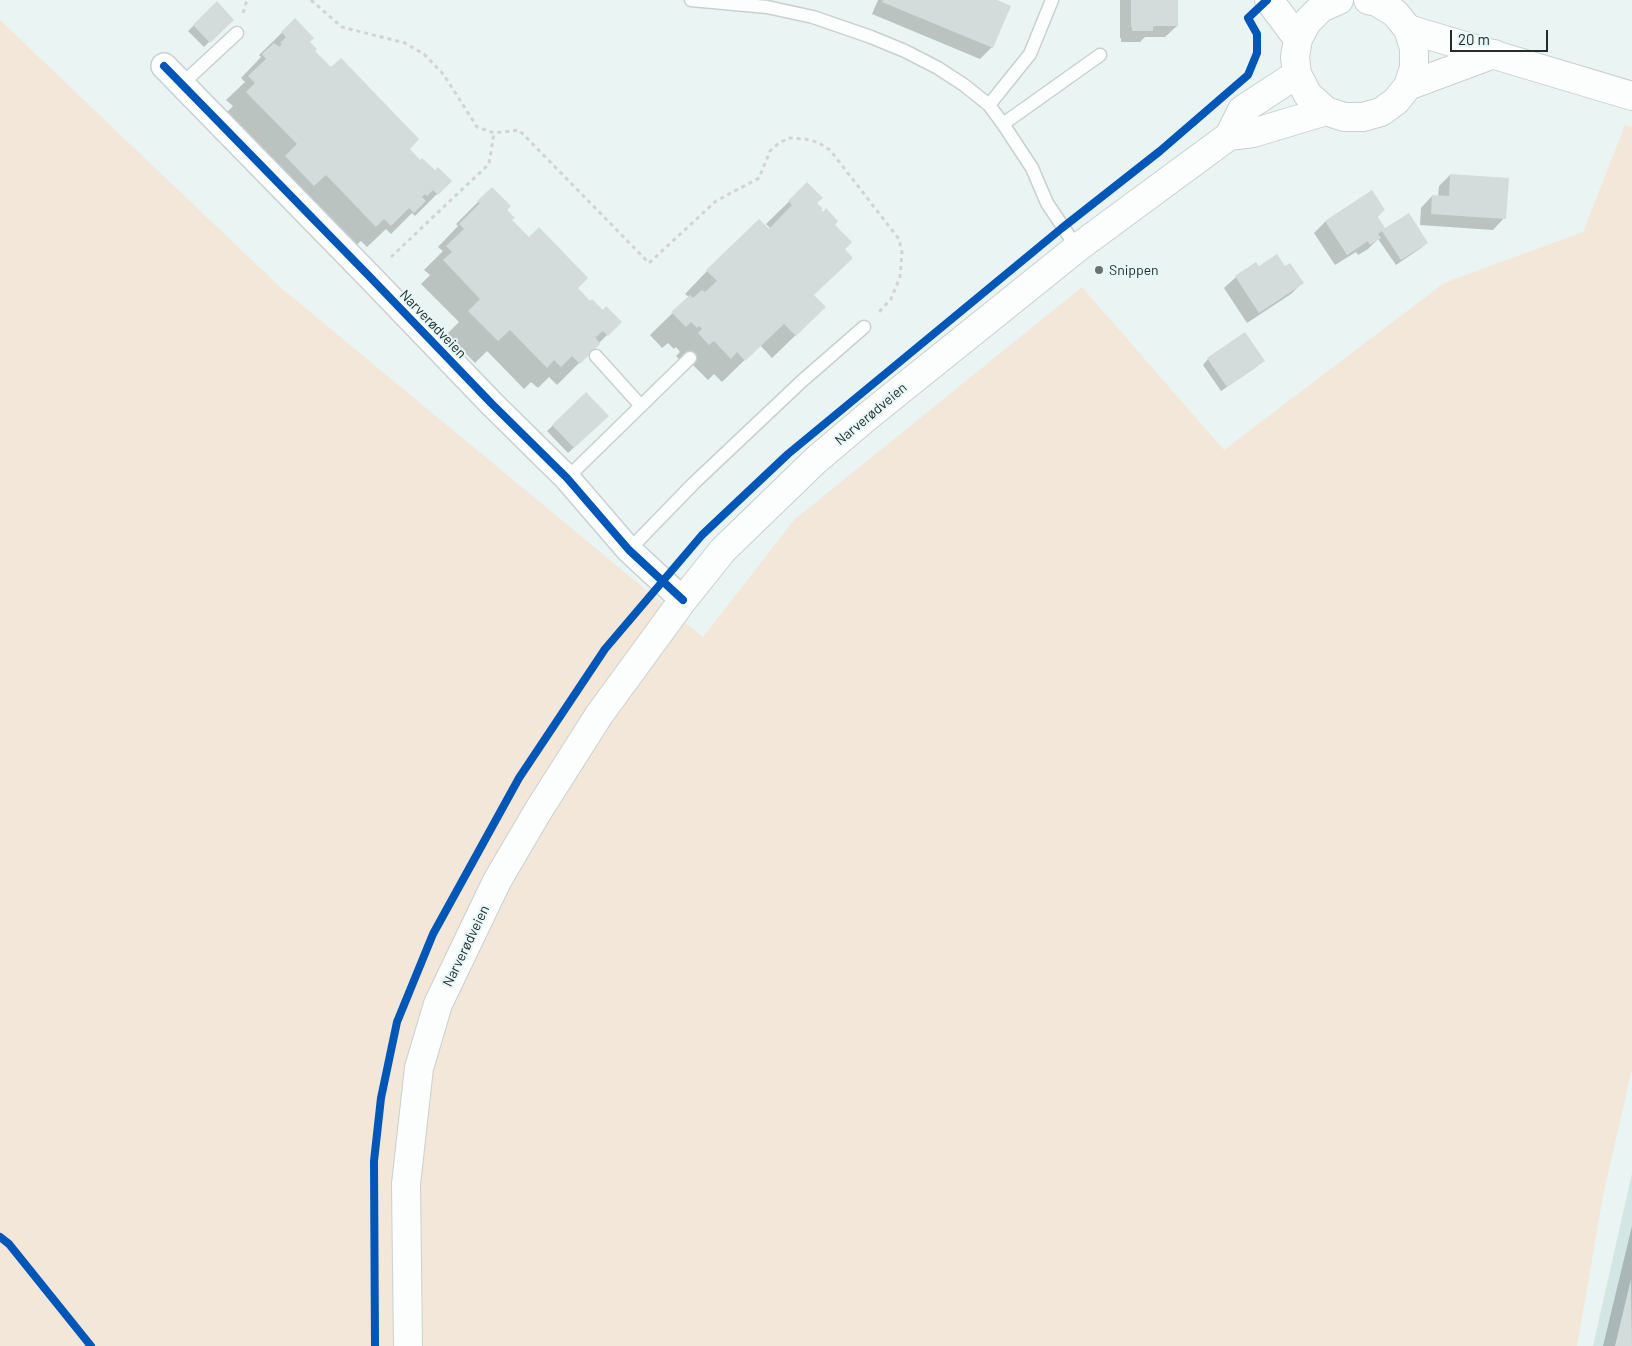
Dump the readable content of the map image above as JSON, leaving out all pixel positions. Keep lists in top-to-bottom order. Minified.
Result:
{"streets":{"main road":["Narverødveien"]},"places":["Snippen"],"scale_bar":"20 m"}
